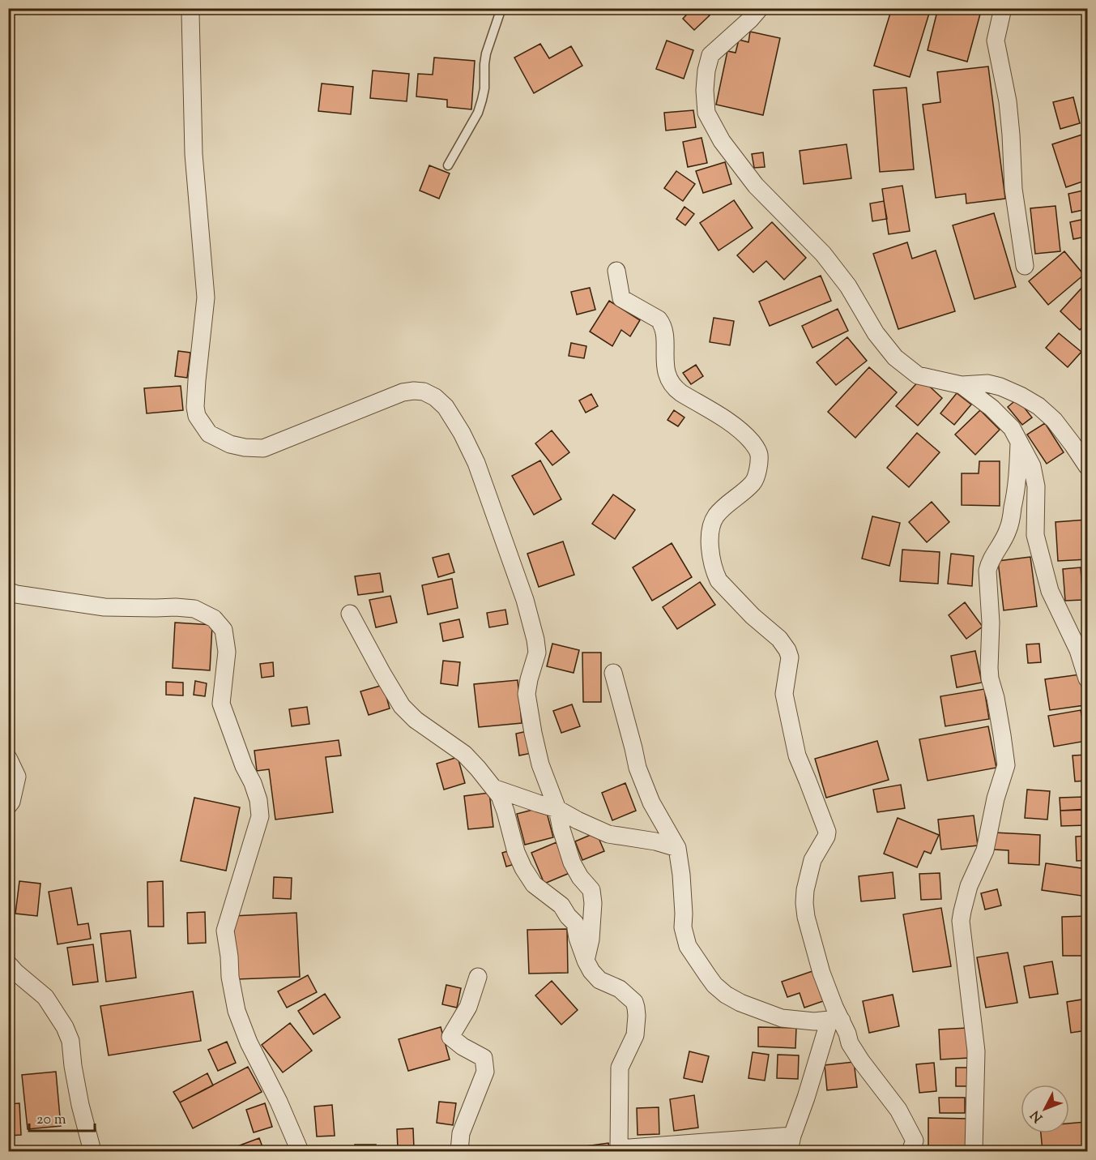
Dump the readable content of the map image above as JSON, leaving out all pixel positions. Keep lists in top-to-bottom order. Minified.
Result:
{"scale_bar":"20 m","north":"bottom left"}
